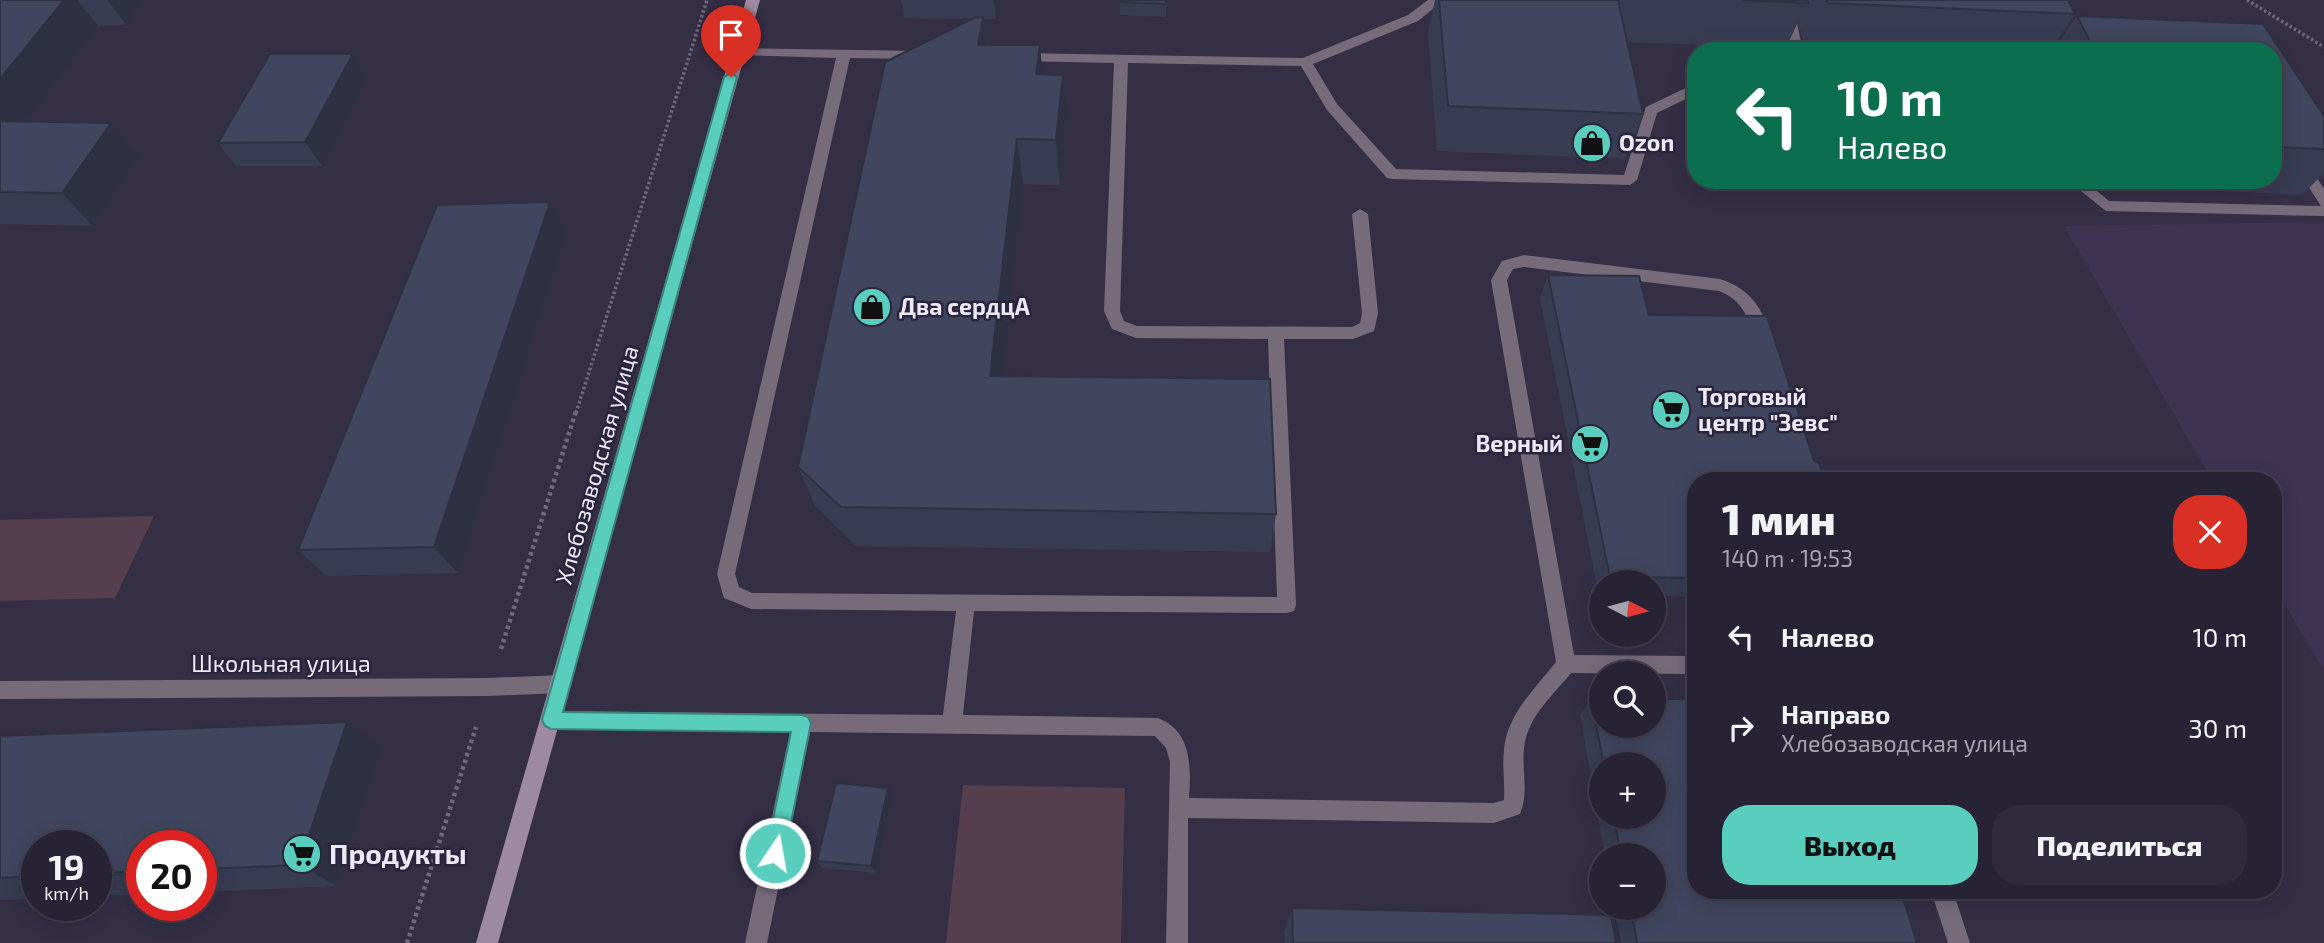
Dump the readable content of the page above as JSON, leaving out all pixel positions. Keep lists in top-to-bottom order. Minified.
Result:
{"streets":{"main road":["Хлебозаводская улица"],"street":["Школьная улица"]},"crossings":[["Хлебозаводская улица","Школьная улица"]],"places":{"shop":["Ozon","Два сердцА"],"supermarket":["Торговый центр \"Зевс\"","Верный","Продукты"]},"north":"right","page":{"turn":["10 m","Налево"],"heading":["1 мин","140 m · 19:53"],"map_buttons":["+","−"],"list":[{"name":"Налево","value":"10 m"},{"name":"Направо","note":"Хлебозаводская улица","value":"30 m"}],"buttons":["Выход","Поделиться"],"speed":"19 km/h","limit":"20"}}
